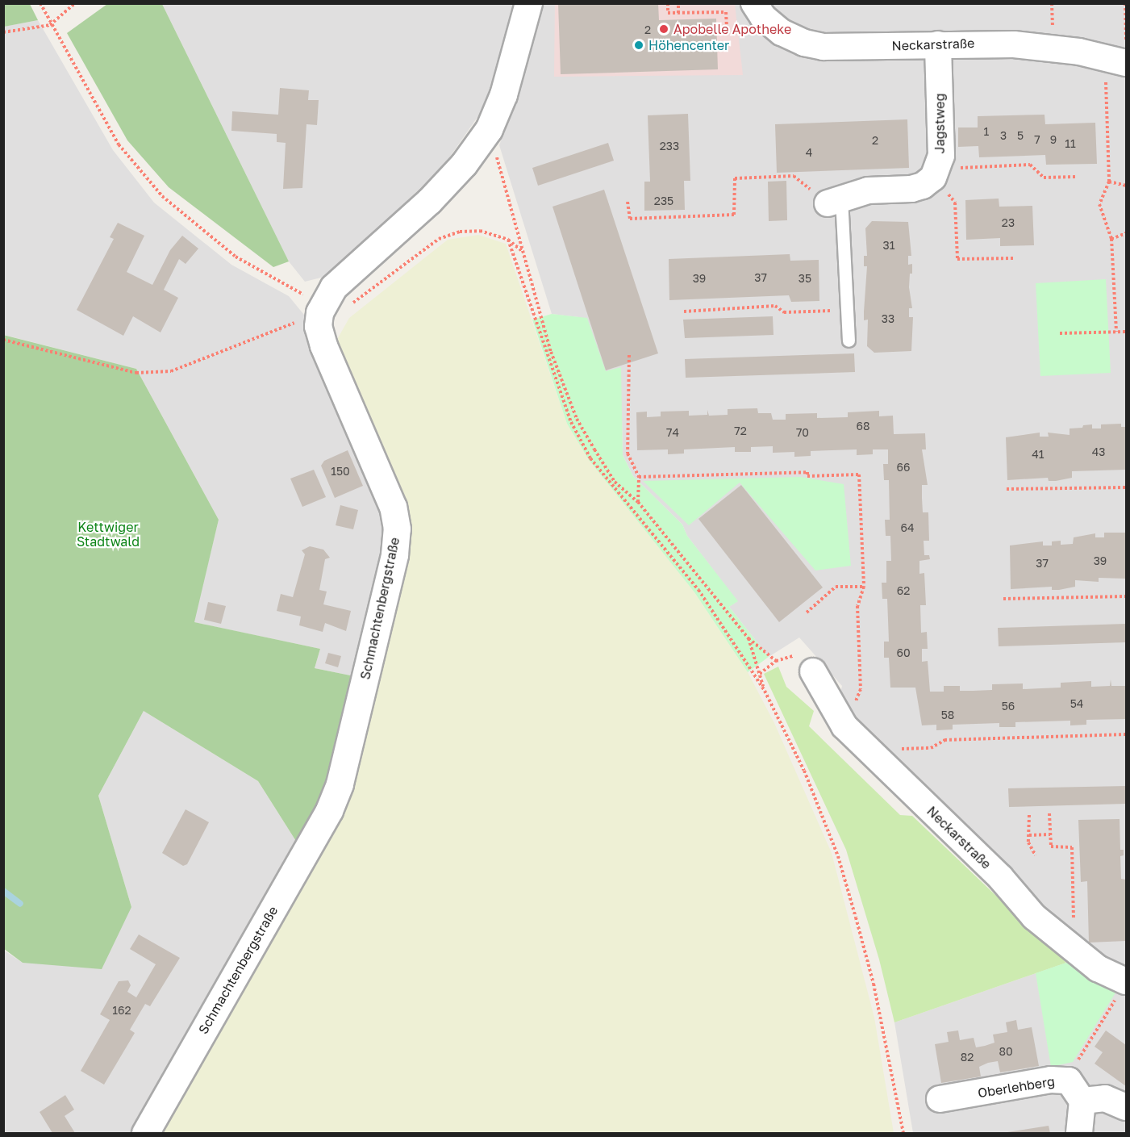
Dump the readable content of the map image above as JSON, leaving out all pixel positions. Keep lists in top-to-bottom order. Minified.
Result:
{"streets":{"street":["Neckarstraße","Jagstweg","Schmachtenbergstraße","Oberlehberg"]},"crossings":[["Neckarstraße","Jagstweg"]],"parks":["Kettwiger Stadtwald"],"places":["Apobelle Apotheke","Höhencenter"],"house_numbers":["2","1","3","5","7","9","2","11","233","4","235","23","31","37","39","35","33","68","72","74","70","43","41","66","150","64","39","37","62","60","54","56","58","162","80","82"]}
